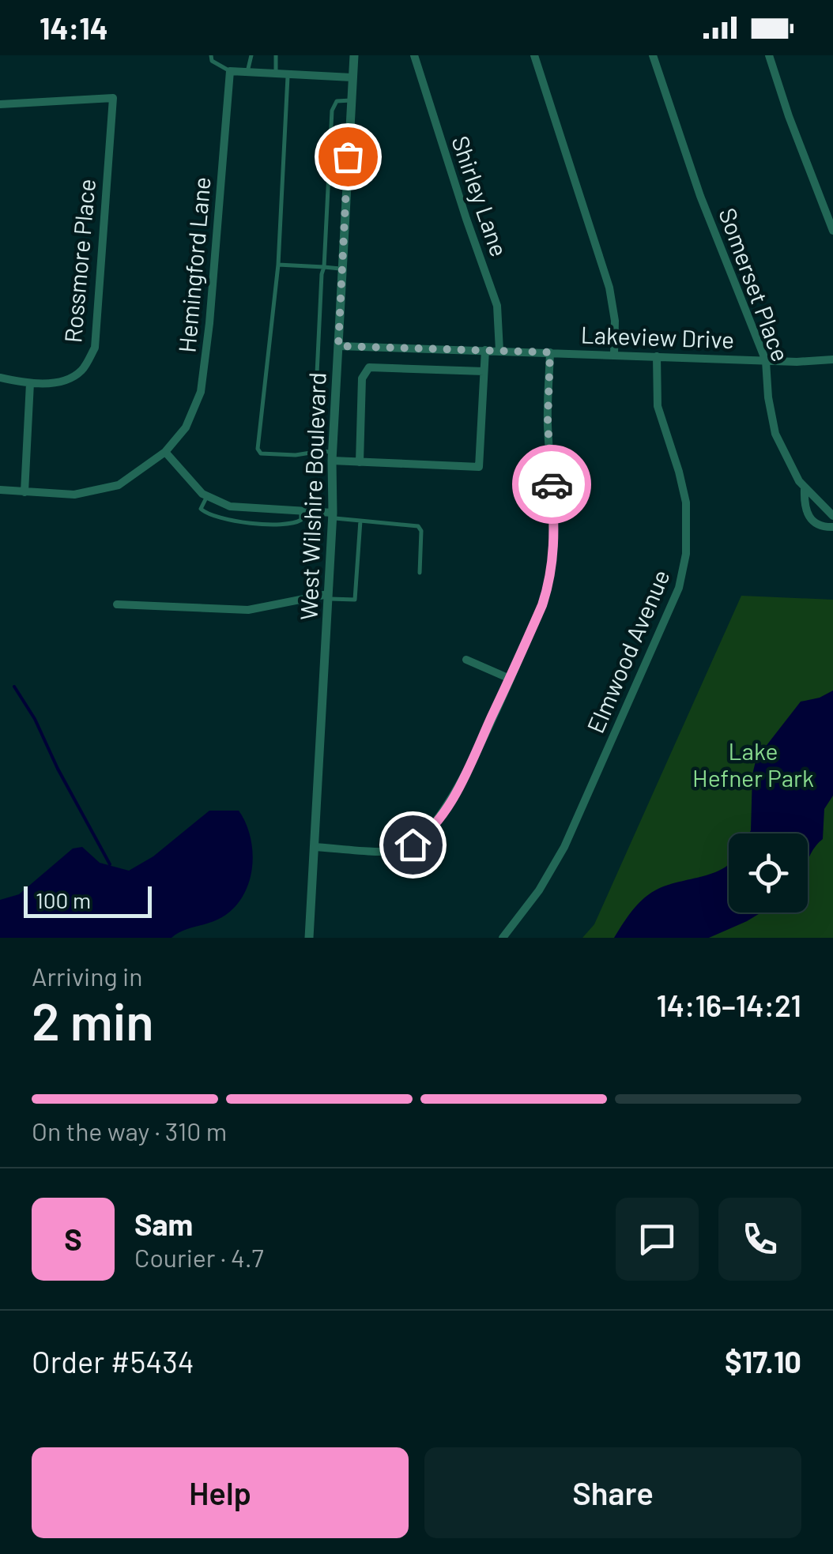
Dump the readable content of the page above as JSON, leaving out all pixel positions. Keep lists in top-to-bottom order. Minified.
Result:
{"streets":{"street":["Shirley Lane","Rossmore Place","Hemingford Lane","Somerset Place","Lakeview Drive","West Wilshire Boulevard","Elmwood Avenue"]},"crossings":[["Shirley Lane","Lakeview Drive"],["Somerset Place","Lakeview Drive"],["Lakeview Drive","West Wilshire Boulevard"],["Lakeview Drive","Elmwood Avenue"]],"parks":["Lake Hefner Park"],"scale_bar":"100 m","page":{"status":"14:14","scale":"100 m","heading":["2 min","Arriving in","14:16–14:21"],"panel":["Sam","Courier · 4.7","Order #5434","$17.10"],"bar":"On the way · 310 m","round":"S","buttons":["Help","Share"]}}
